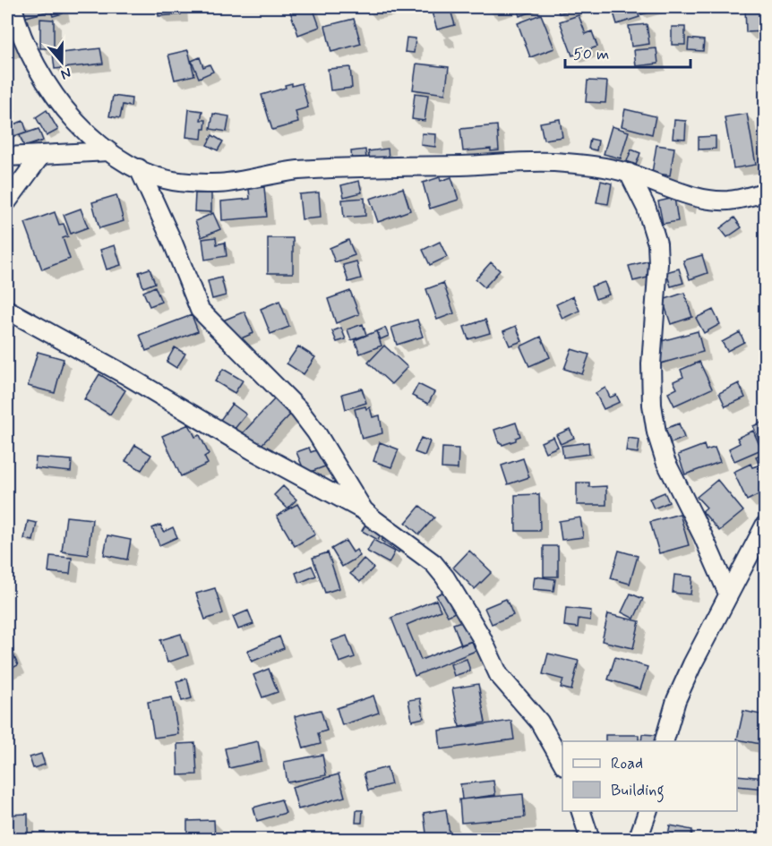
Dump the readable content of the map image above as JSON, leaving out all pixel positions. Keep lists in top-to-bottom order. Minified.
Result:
{"legend":["Road","Building"],"scale_bar":"50 m","north":"bottom"}
